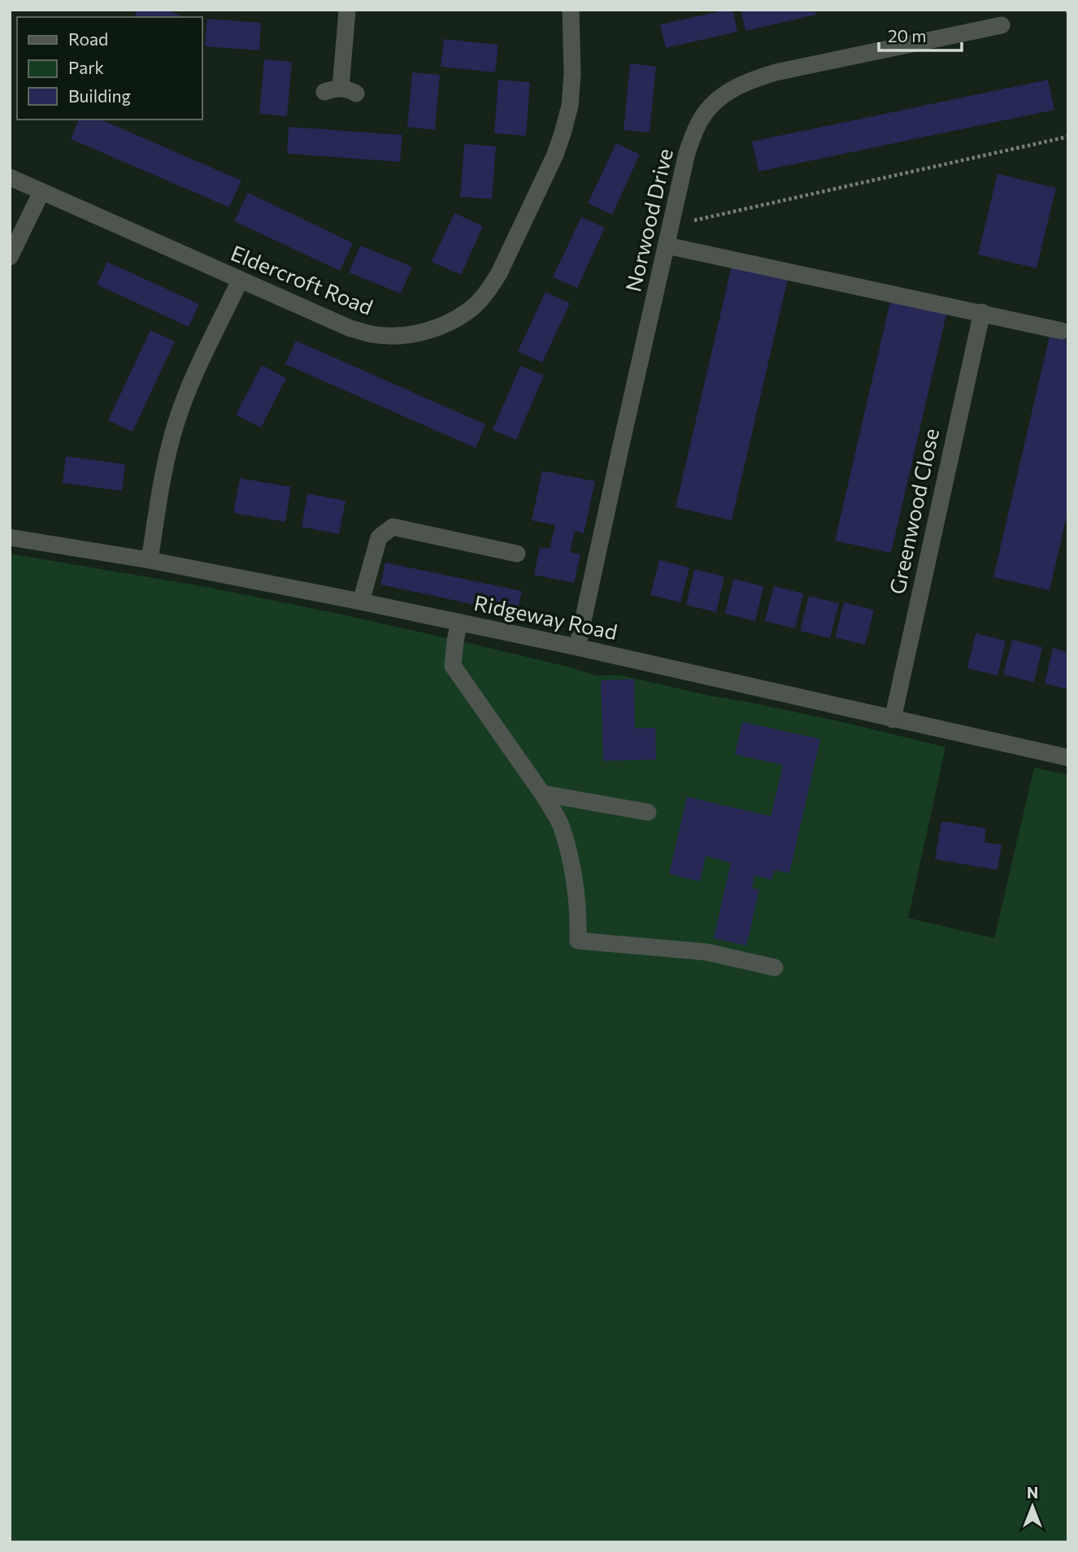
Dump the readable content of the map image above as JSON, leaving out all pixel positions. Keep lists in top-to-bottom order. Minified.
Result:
{"streets":{"street":["Norwood Drive","Eldercroft Road","Greenwood Close","Ridgeway Road"]},"crossings":[["Norwood Drive","Ridgeway Road"],["Greenwood Close","Ridgeway Road"]],"legend":["Road","Park","Building"],"scale_bar":"20 m","north":"top"}
